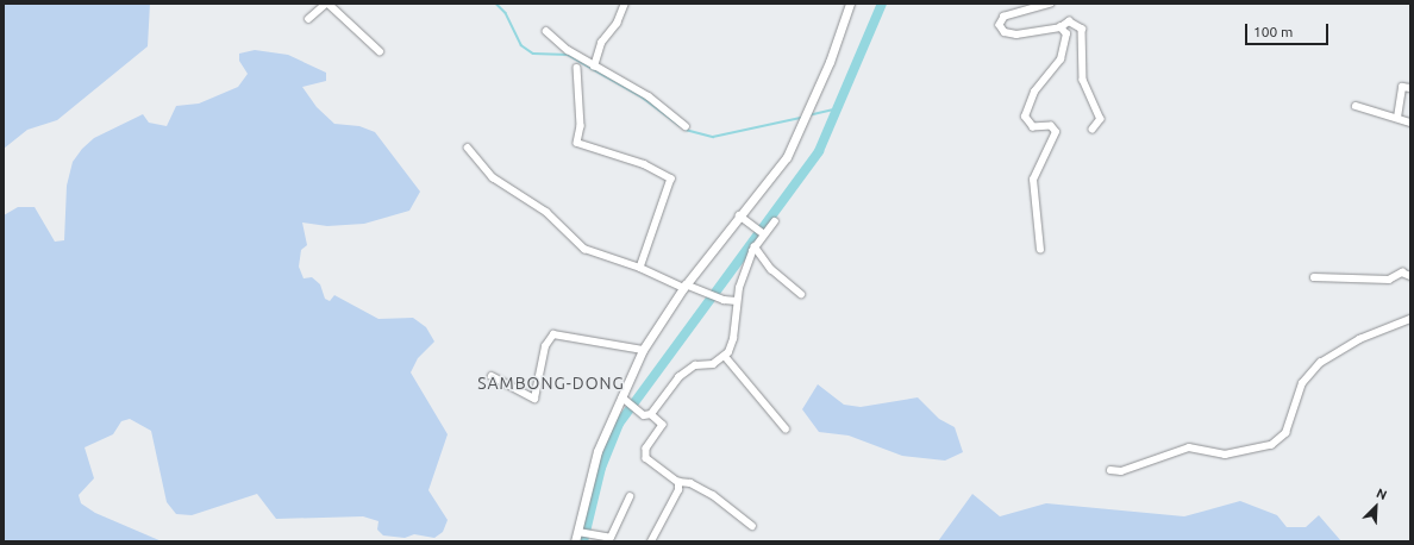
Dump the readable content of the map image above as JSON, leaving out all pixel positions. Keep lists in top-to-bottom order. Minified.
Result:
{"districts":["SAMBONG-DONG"],"scale_bar":"100 m","north":"top right"}
